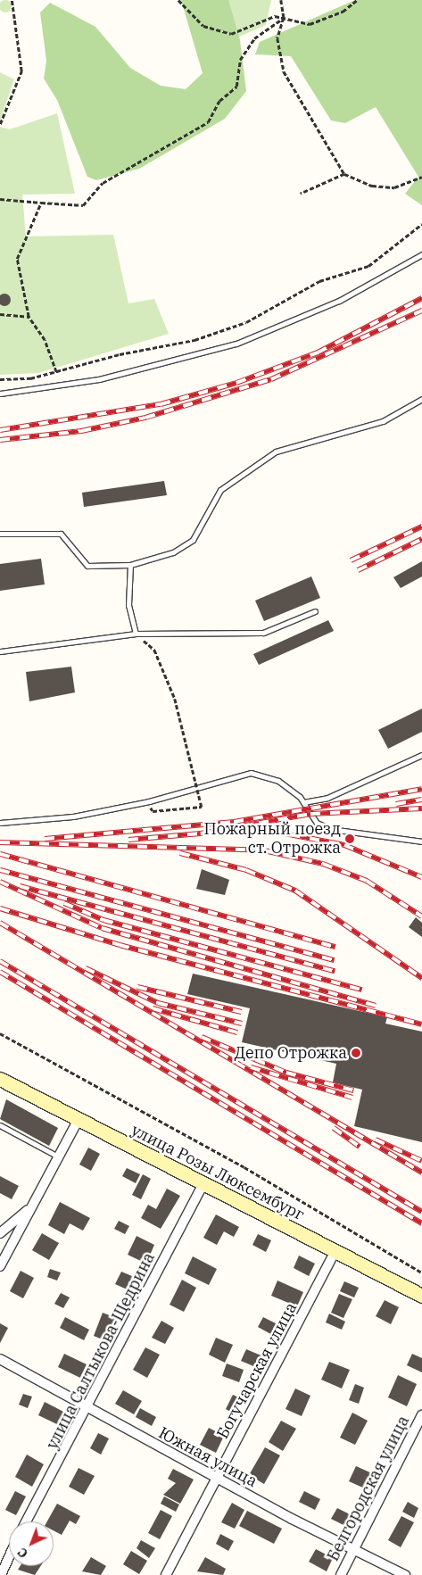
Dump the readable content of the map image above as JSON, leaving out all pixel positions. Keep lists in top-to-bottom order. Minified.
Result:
{"streets":{"street":["улица Розы Люксембург","улица Салтыкова-Щедрина","Богучарская улица","Южная улица","Белгородская улица"]},"crossings":[["улица Розы Люксембург","улица Салтыкова-Щедрина"],["улица Розы Люксембург","Богучарская улица"],["улица Салтыкова-Щедрина","Южная улица"],["Богучарская улица","Южная улица"],["Южная улица","Белгородская улица"]],"places":["Пожарный поезд ст. Отрожка","Депо Отрожка"],"north":"bottom left"}
